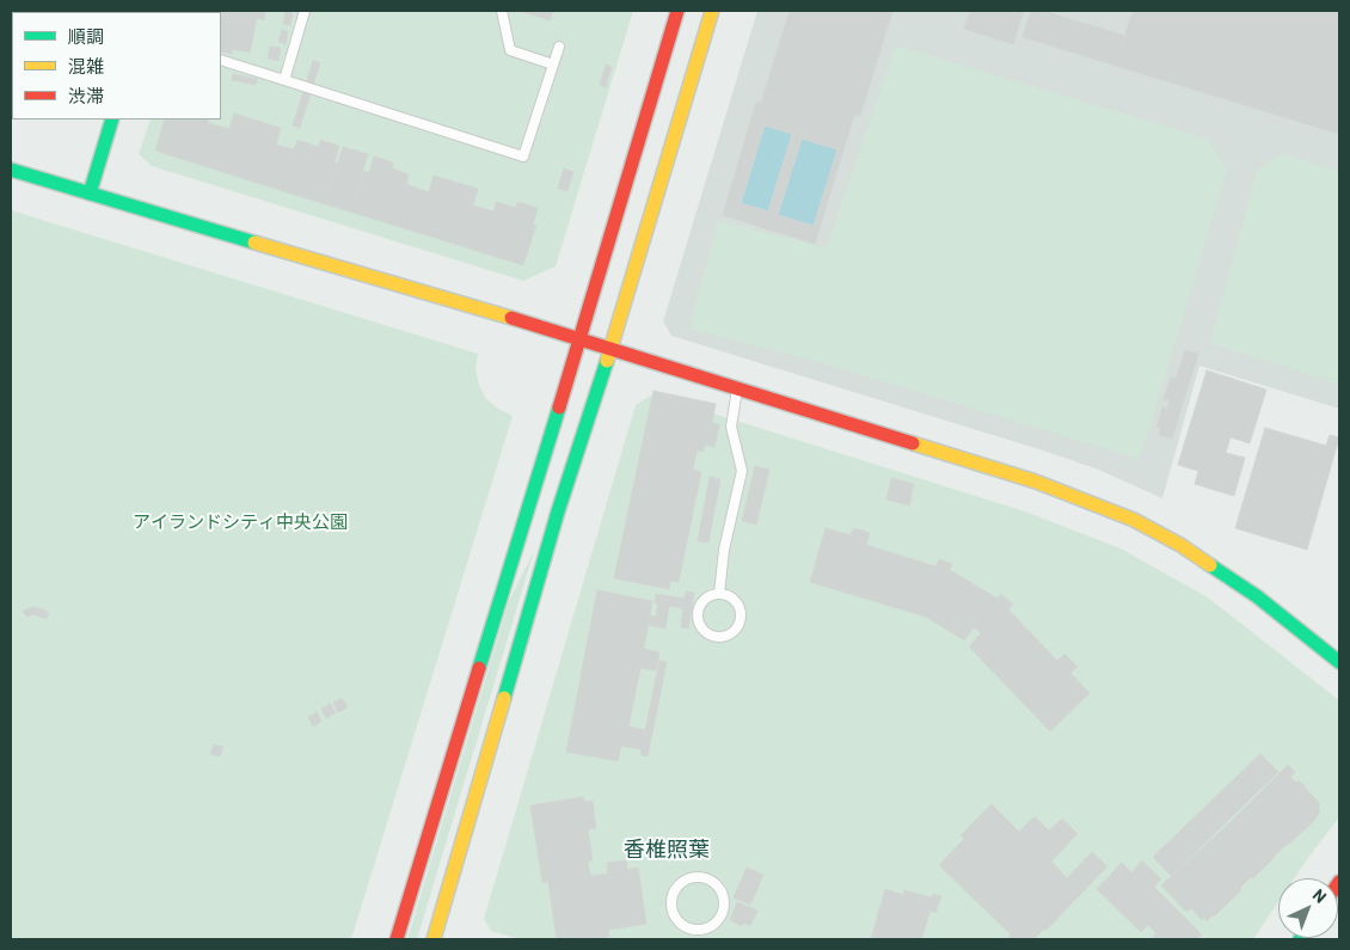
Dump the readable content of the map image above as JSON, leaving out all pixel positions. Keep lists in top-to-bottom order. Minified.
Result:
{"districts":["香椎照葉"],"parks":["アイランドシティ中央公園"],"legend":["順調","混雑","渋滞"],"north":"top right"}
